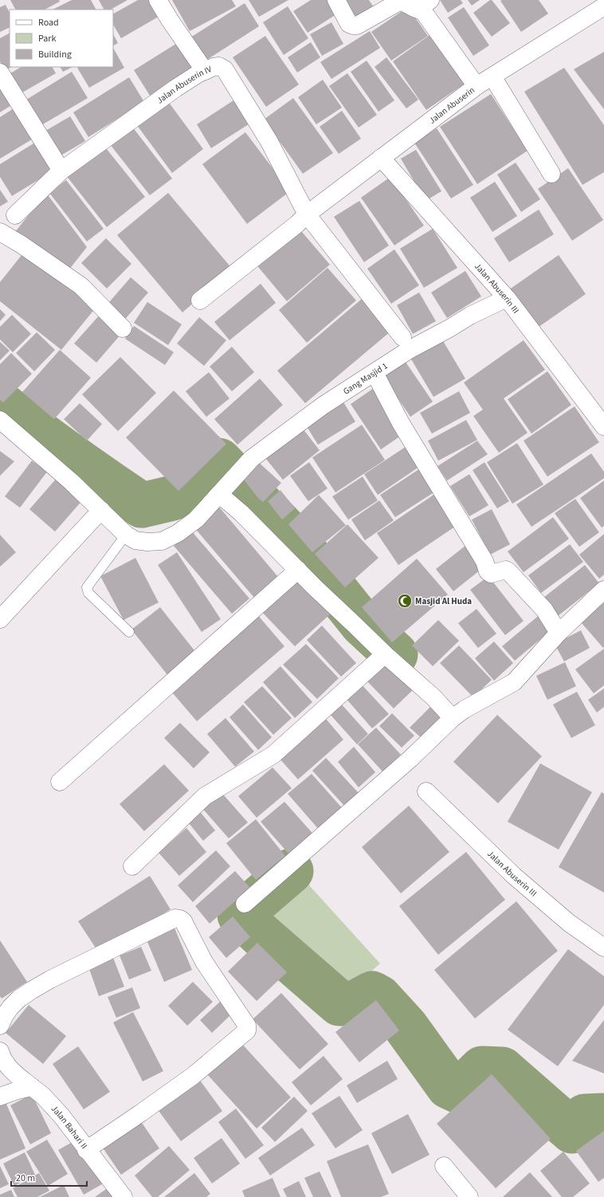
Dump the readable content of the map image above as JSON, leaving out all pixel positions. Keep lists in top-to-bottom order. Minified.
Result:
{"streets":{"street":["Jalan Abuserin IV","Jalan Abuserin","Jalan Abuserin III","Gang Masjid 1","Jalan Bahari II"]},"crossings":[["Jalan Abuserin IV","Jalan Abuserin"],["Jalan Abuserin","Jalan Abuserin III"],["Jalan Abuserin III","Gang Masjid 1"]],"places":{"mosque":["Masjid Al Huda"]},"legend":["Road","Park","Building"],"scale_bar":"20 m"}
